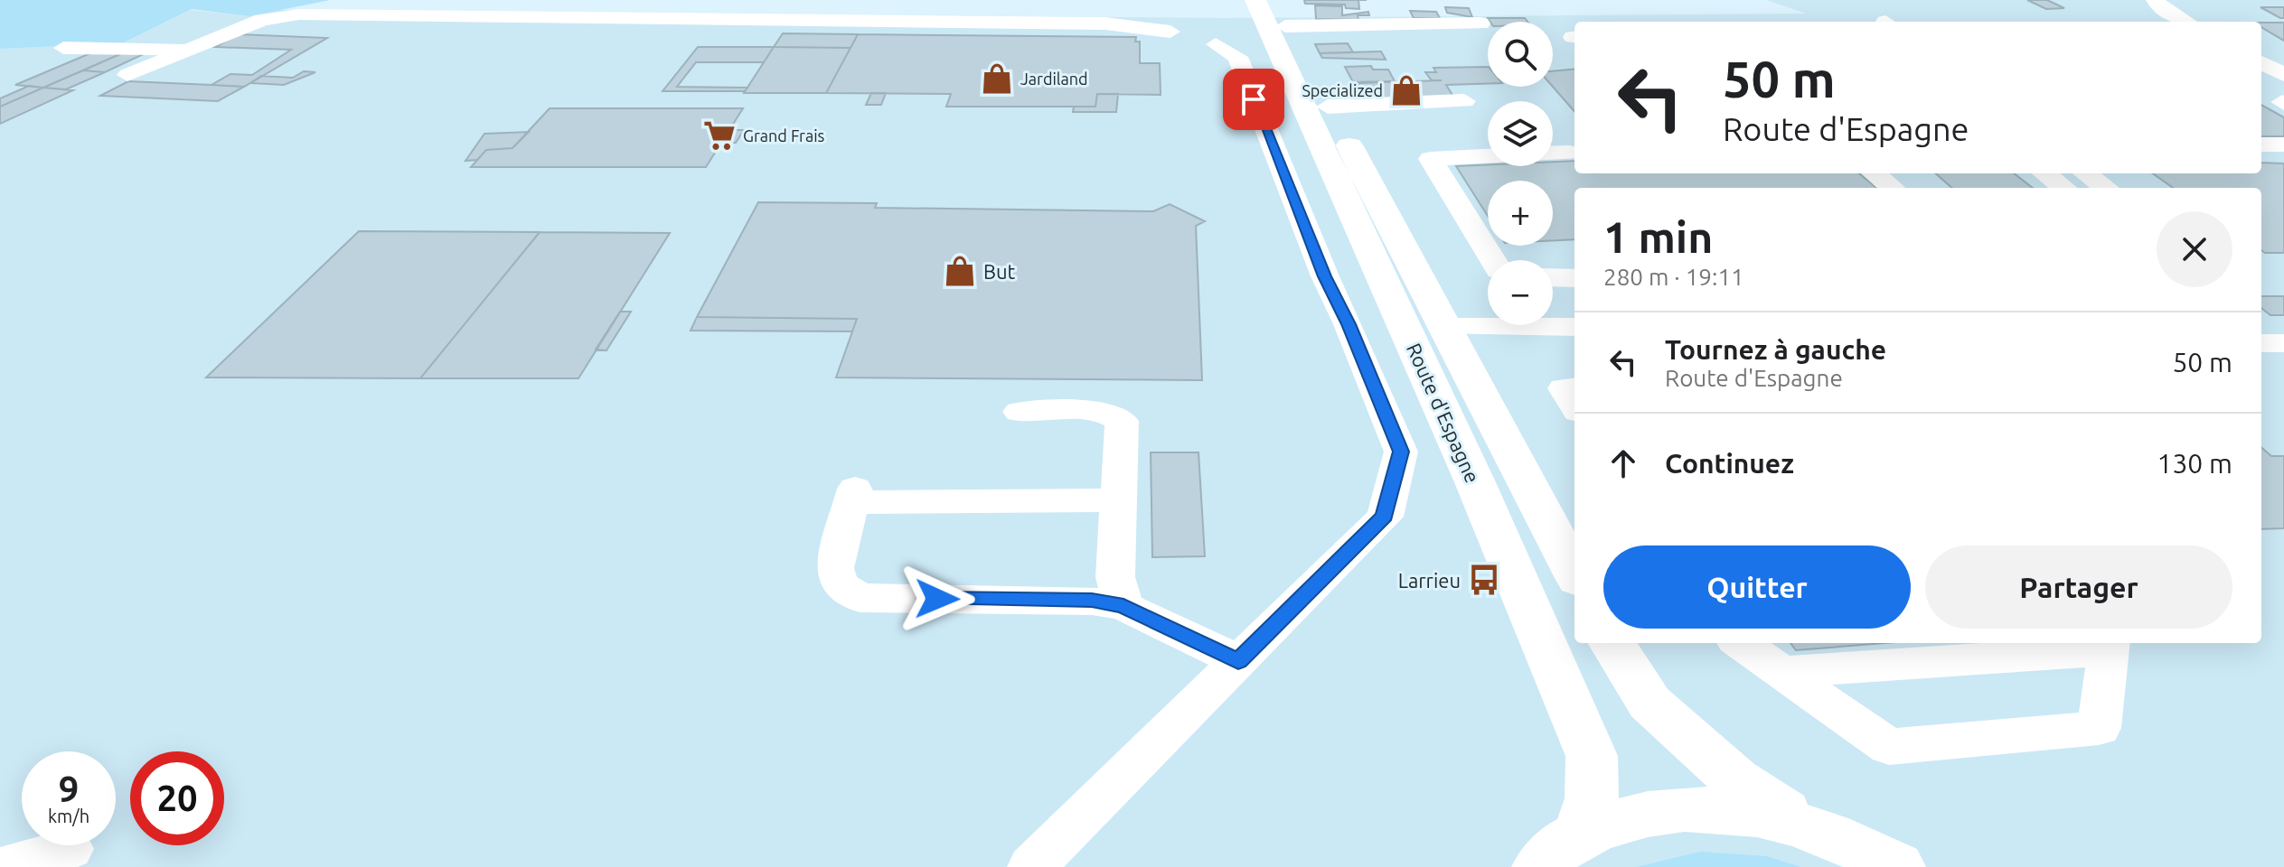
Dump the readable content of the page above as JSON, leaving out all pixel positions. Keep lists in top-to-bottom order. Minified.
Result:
{"streets":{"main road":["Route d'Espagne"]},"places":{"shop":["Jardiland","Specialized","But"],"supermarket":["Grand Frais"],"bus stop":["Larrieu"]},"page":{"map_buttons":["+","−"],"turn":["50 m","Route d'Espagne"],"heading":["1 min","280 m · 19:11"],"list":[{"name":"Tournez à gauche","note":"Route d'Espagne","value":"50 m"},{"name":"Continuez","value":"130 m"}],"buttons":["Quitter","Partager"],"speed":"9 km/h","limit":"20"}}
